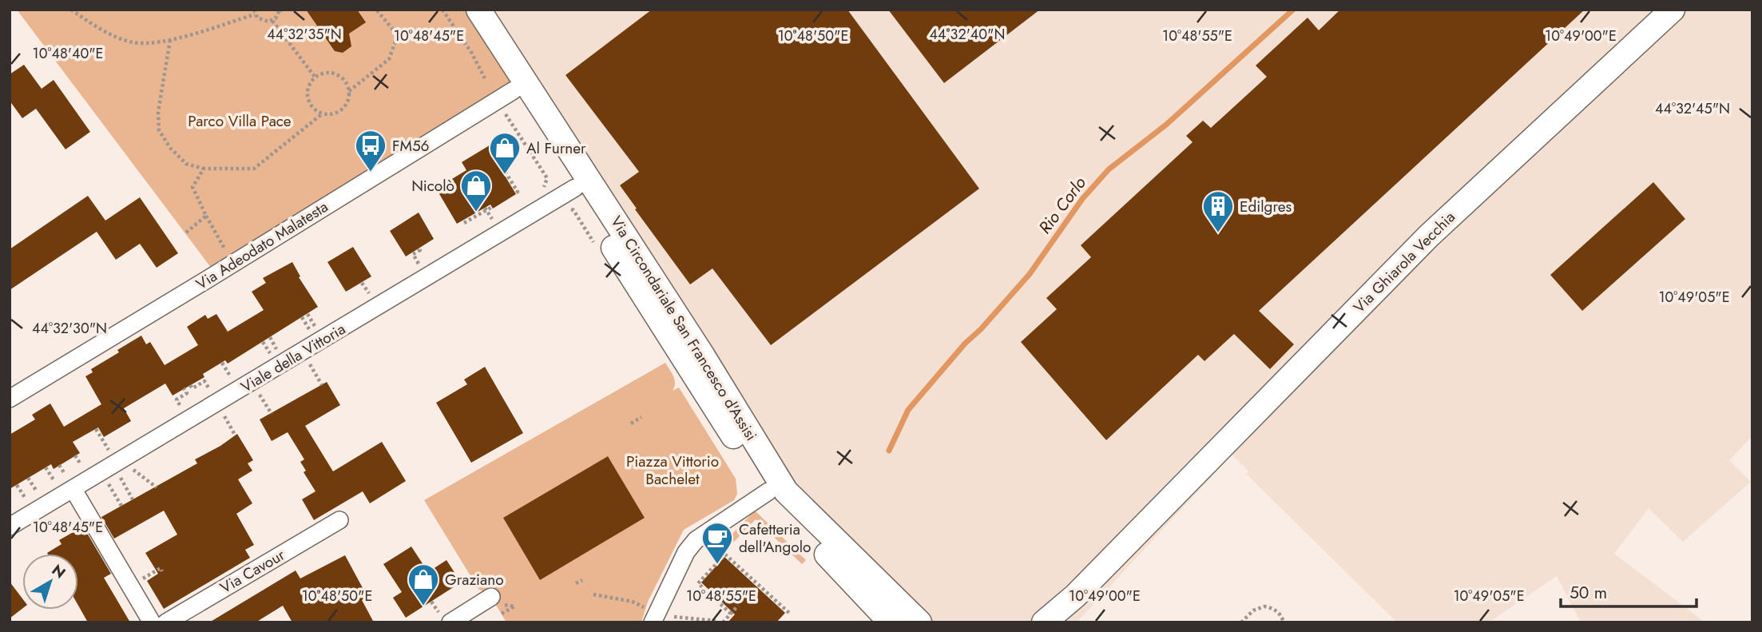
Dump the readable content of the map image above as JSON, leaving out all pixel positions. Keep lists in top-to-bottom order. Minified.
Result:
{"streets":{"street":["Via Adeodato Malatesta","Via Ghiarola Vecchia","Via Circondariale San Francesco d'Assisi","Viale della Vittoria","Via Cavour"]},"crossings":[["Via Adeodato Malatesta","Via Circondariale San Francesco d'Assisi"],["Via Circondariale San Francesco d'Assisi","Viale della Vittoria"]],"water":["Rio Corlo"],"parks":["Parco Villa Pace","Piazza Vittorio Bachelet"],"places":{"bus stop":["FM56"],"shop":["Al Furner","Nicolò","Graziano"],"building":["Edilgres"],"cafe":["Cafetteria dell'Angolo"]},"scale_bar":"50 m","north":"top right","coordinates":["44°32'40\"N","44°32'35\"N","10°48'45\"E","10°48'50\"E","10°48'55\"E","10°49'00\"E","10°48'40\"E","44°32'45\"N","10°49'05\"E","44°32'30\"N"]}
